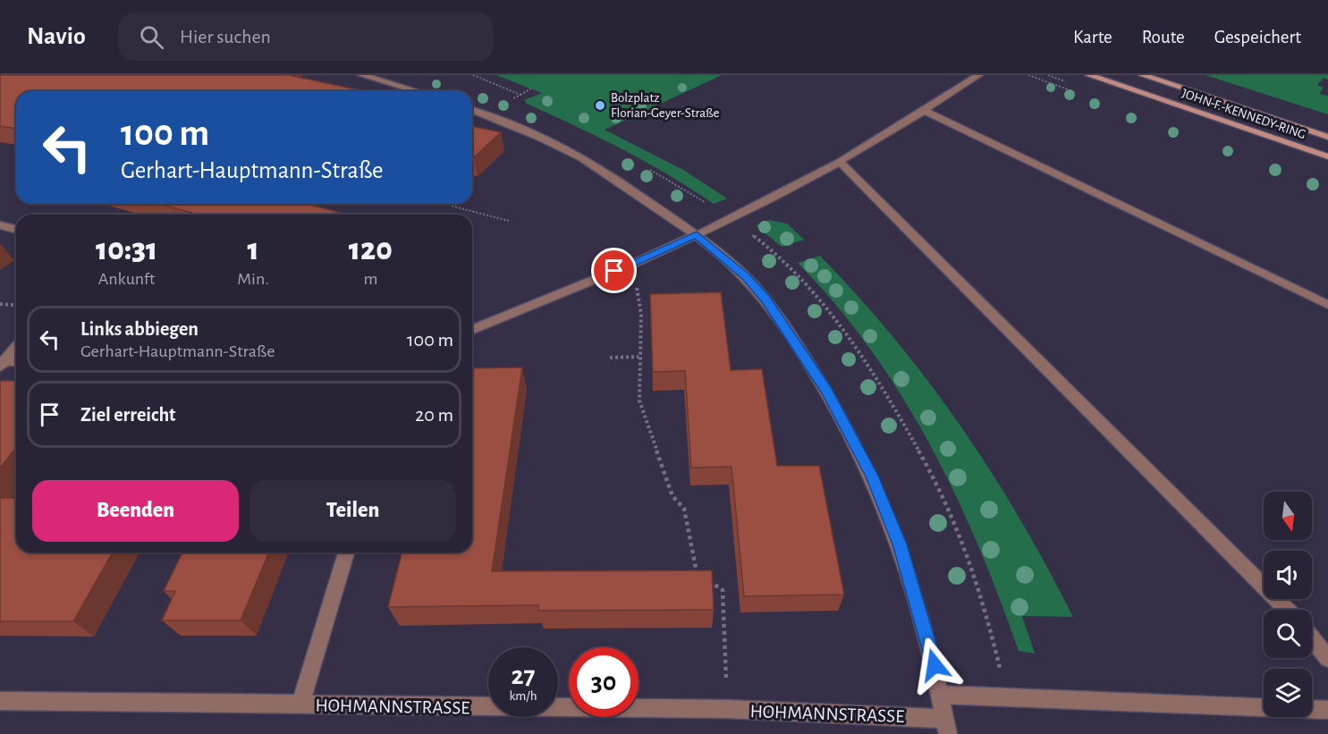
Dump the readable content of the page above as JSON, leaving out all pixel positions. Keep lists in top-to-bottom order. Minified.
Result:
{"streets":{"main road":["JOHN-F.-KENNEDY-RING"],"street":["HOHMANNSTRASSE"]},"places":["Bolzplatz Florian-Geyer-Straße"],"north":"bottom","page":{"header":"Navio","search":"Hier suchen","nav":["Karte","Route","Gespeichert"],"turn":["100 m","Gerhart-Hauptmann-Straße"],"eta":["10:31","Ankunft","1","Min.","120","m"],"list":[{"name":"Links abbiegen","note":"Gerhart-Hauptmann-Straße","value":"100 m"},{"name":"Ziel erreicht","value":"20 m"}],"buttons":["Beenden","Teilen"],"speed":"27 km/h","limit":"30"}}
